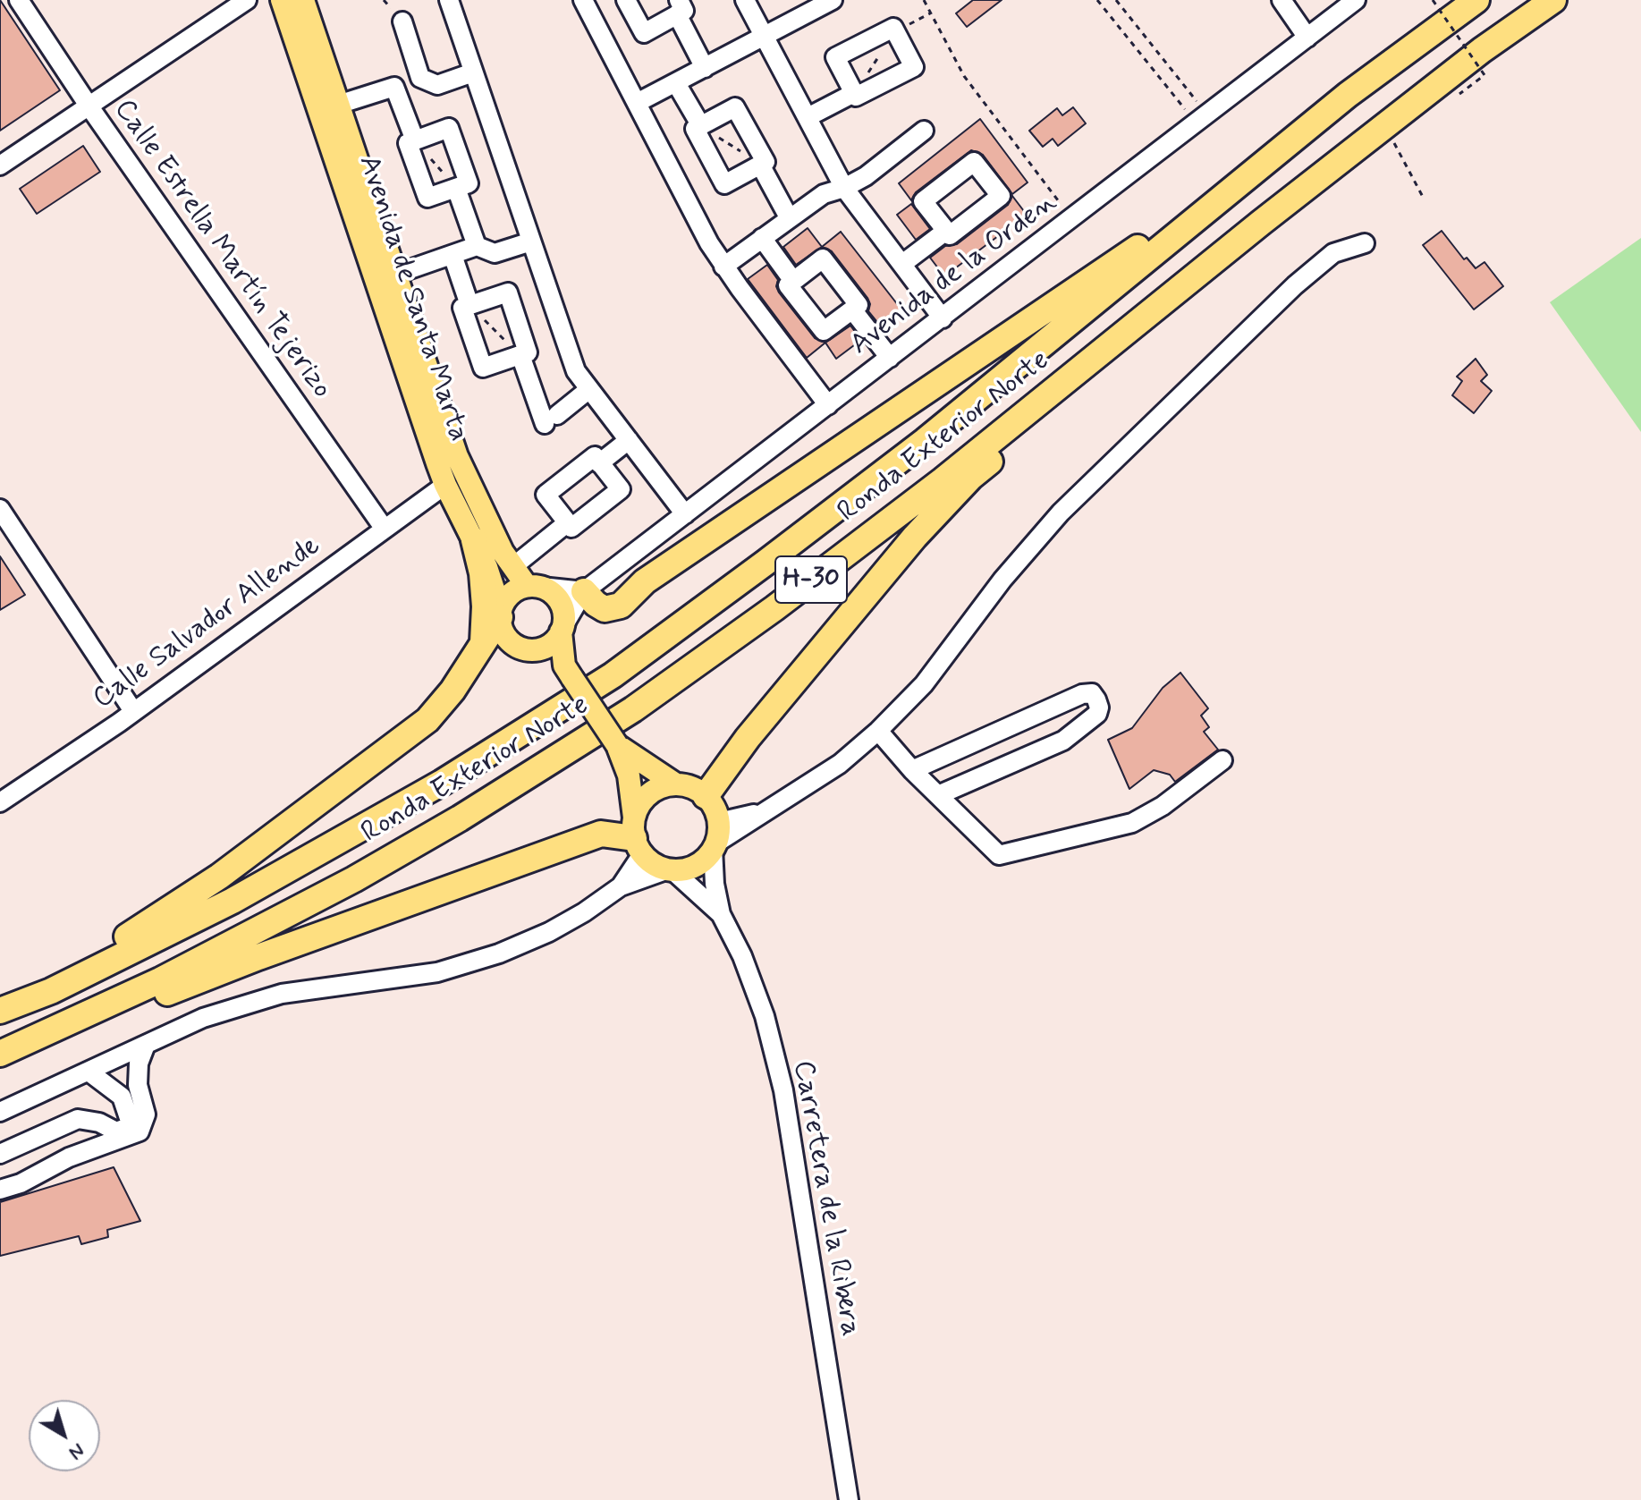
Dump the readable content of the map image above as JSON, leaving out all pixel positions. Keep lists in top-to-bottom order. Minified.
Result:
{"streets":{"highway":["Ronda Exterior Norte","H-30"],"main road":["Avenida de Santa Marta"],"street":["Calle Estrella Martín Tejerizo","Avenida de la Orden","Calle Salvador Allende","Carretera de la Ribera"]},"crossings":[["Calle Estrella Martín Tejerizo","Calle Salvador Allende"],["Avenida de la Orden","Avenida de Santa Marta"],["Avenida de Santa Marta","Calle Salvador Allende"]],"north":"bottom right"}
